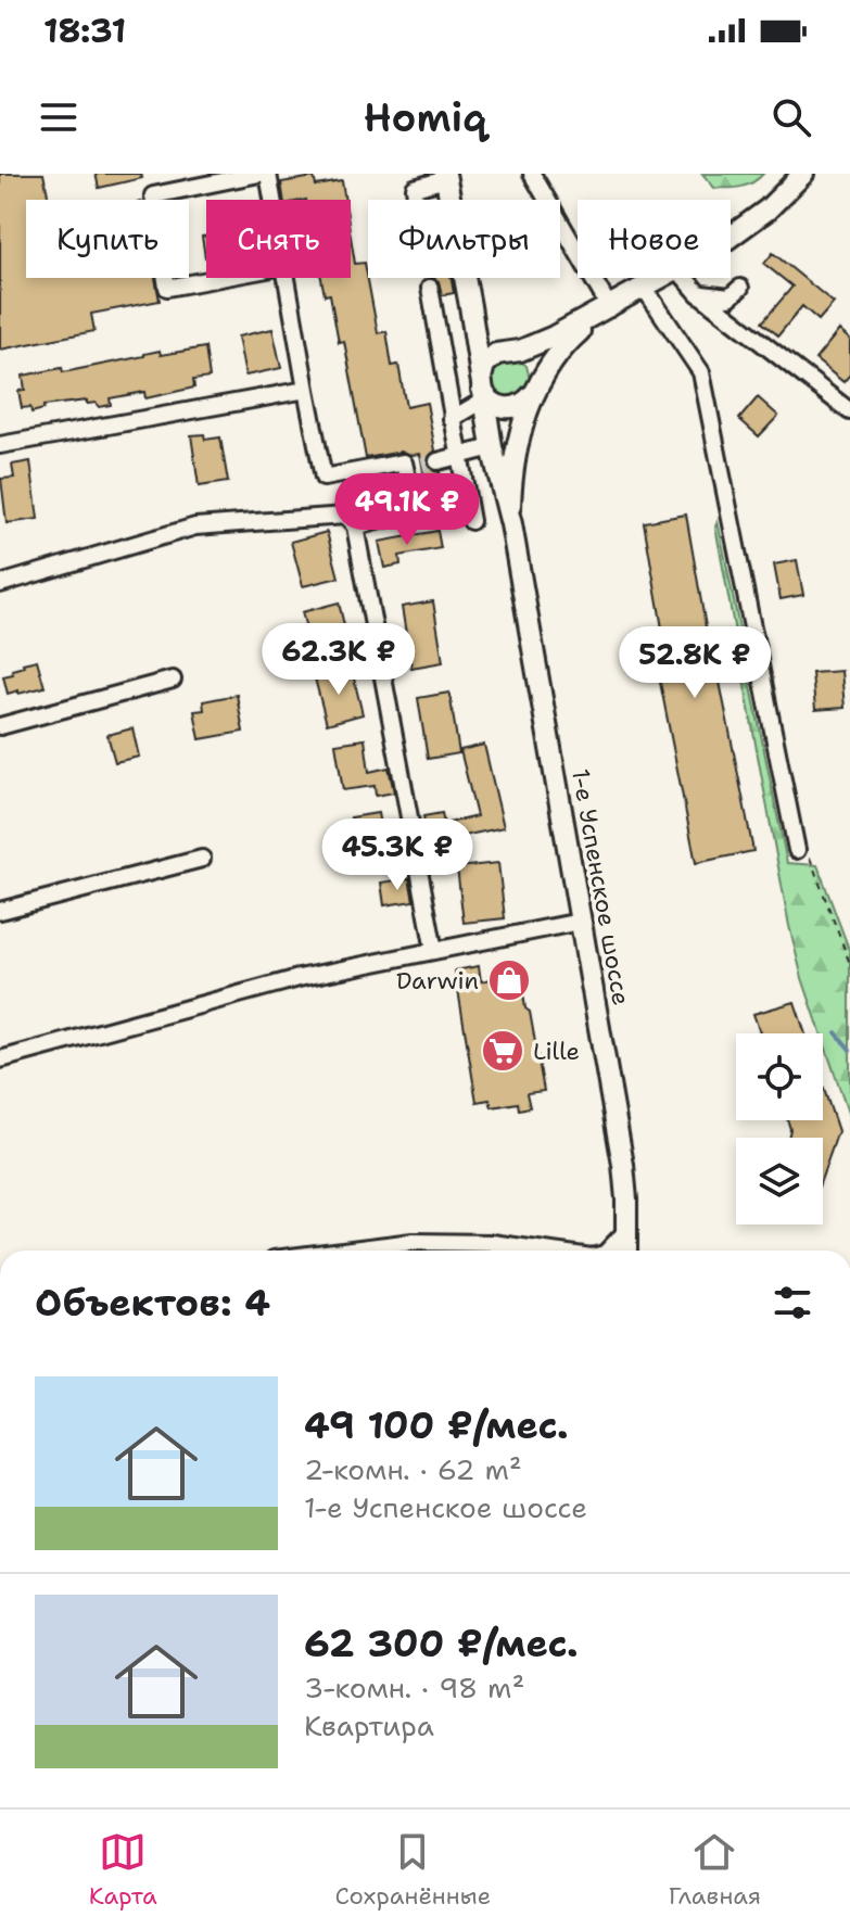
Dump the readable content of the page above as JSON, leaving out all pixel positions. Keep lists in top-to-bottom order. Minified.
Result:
{"streets":{"main road":["1-е Успенское шоссе"]},"places":{"shop":["Darwin"],"supermarket":["Lille"]},"page":{"status":"18:31","header":"Homiq","chip":["Купить","Снять","Фильтры","Новое"],"price":["49.1K ₽","62.3K ₽","52.8K ₽","45.3K ₽"],"heading":"Объектов: 4","list":[{"name":"49 100 ₽/мес.","note":"2-комн. · 62 m² · 1-е Успенское шоссе"},{"name":"62 300 ₽/мес.","note":"3-комн. · 98 m² · Квартира"}],"tabs":["Карта","Сохранённые","Главная"]}}
